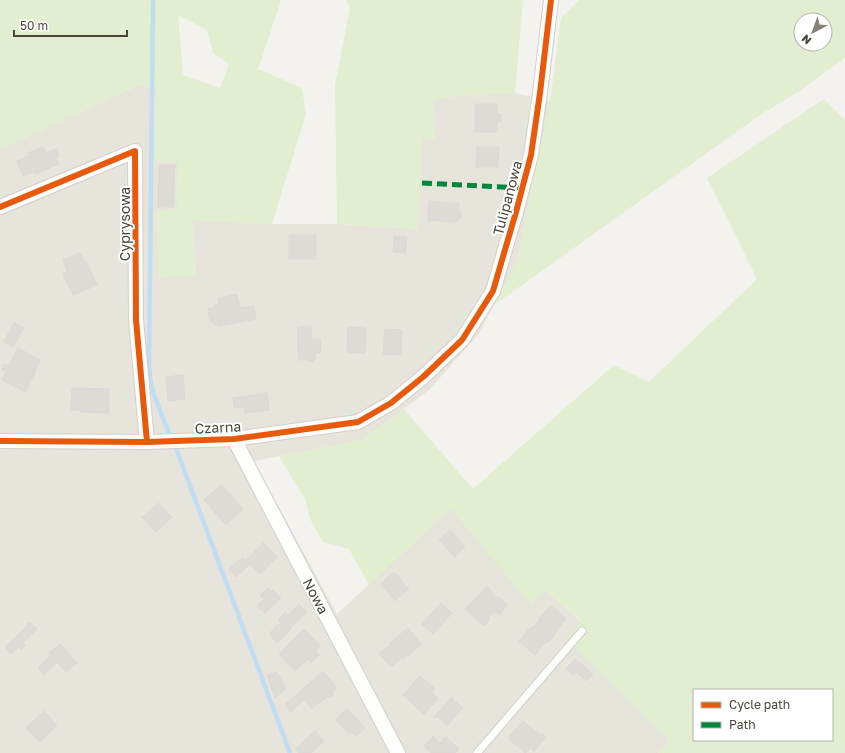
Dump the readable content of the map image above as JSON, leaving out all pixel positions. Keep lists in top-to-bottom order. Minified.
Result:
{"streets":{"street":["Tulipanowa","Cyprysowa","Czarna","Nowa"]},"crossings":[["Tulipanowa","Czarna"],["Cyprysowa","Czarna"],["Czarna","Nowa"]],"legend":["Cycle path","Path"],"scale_bar":"50 m","north":"bottom left"}
